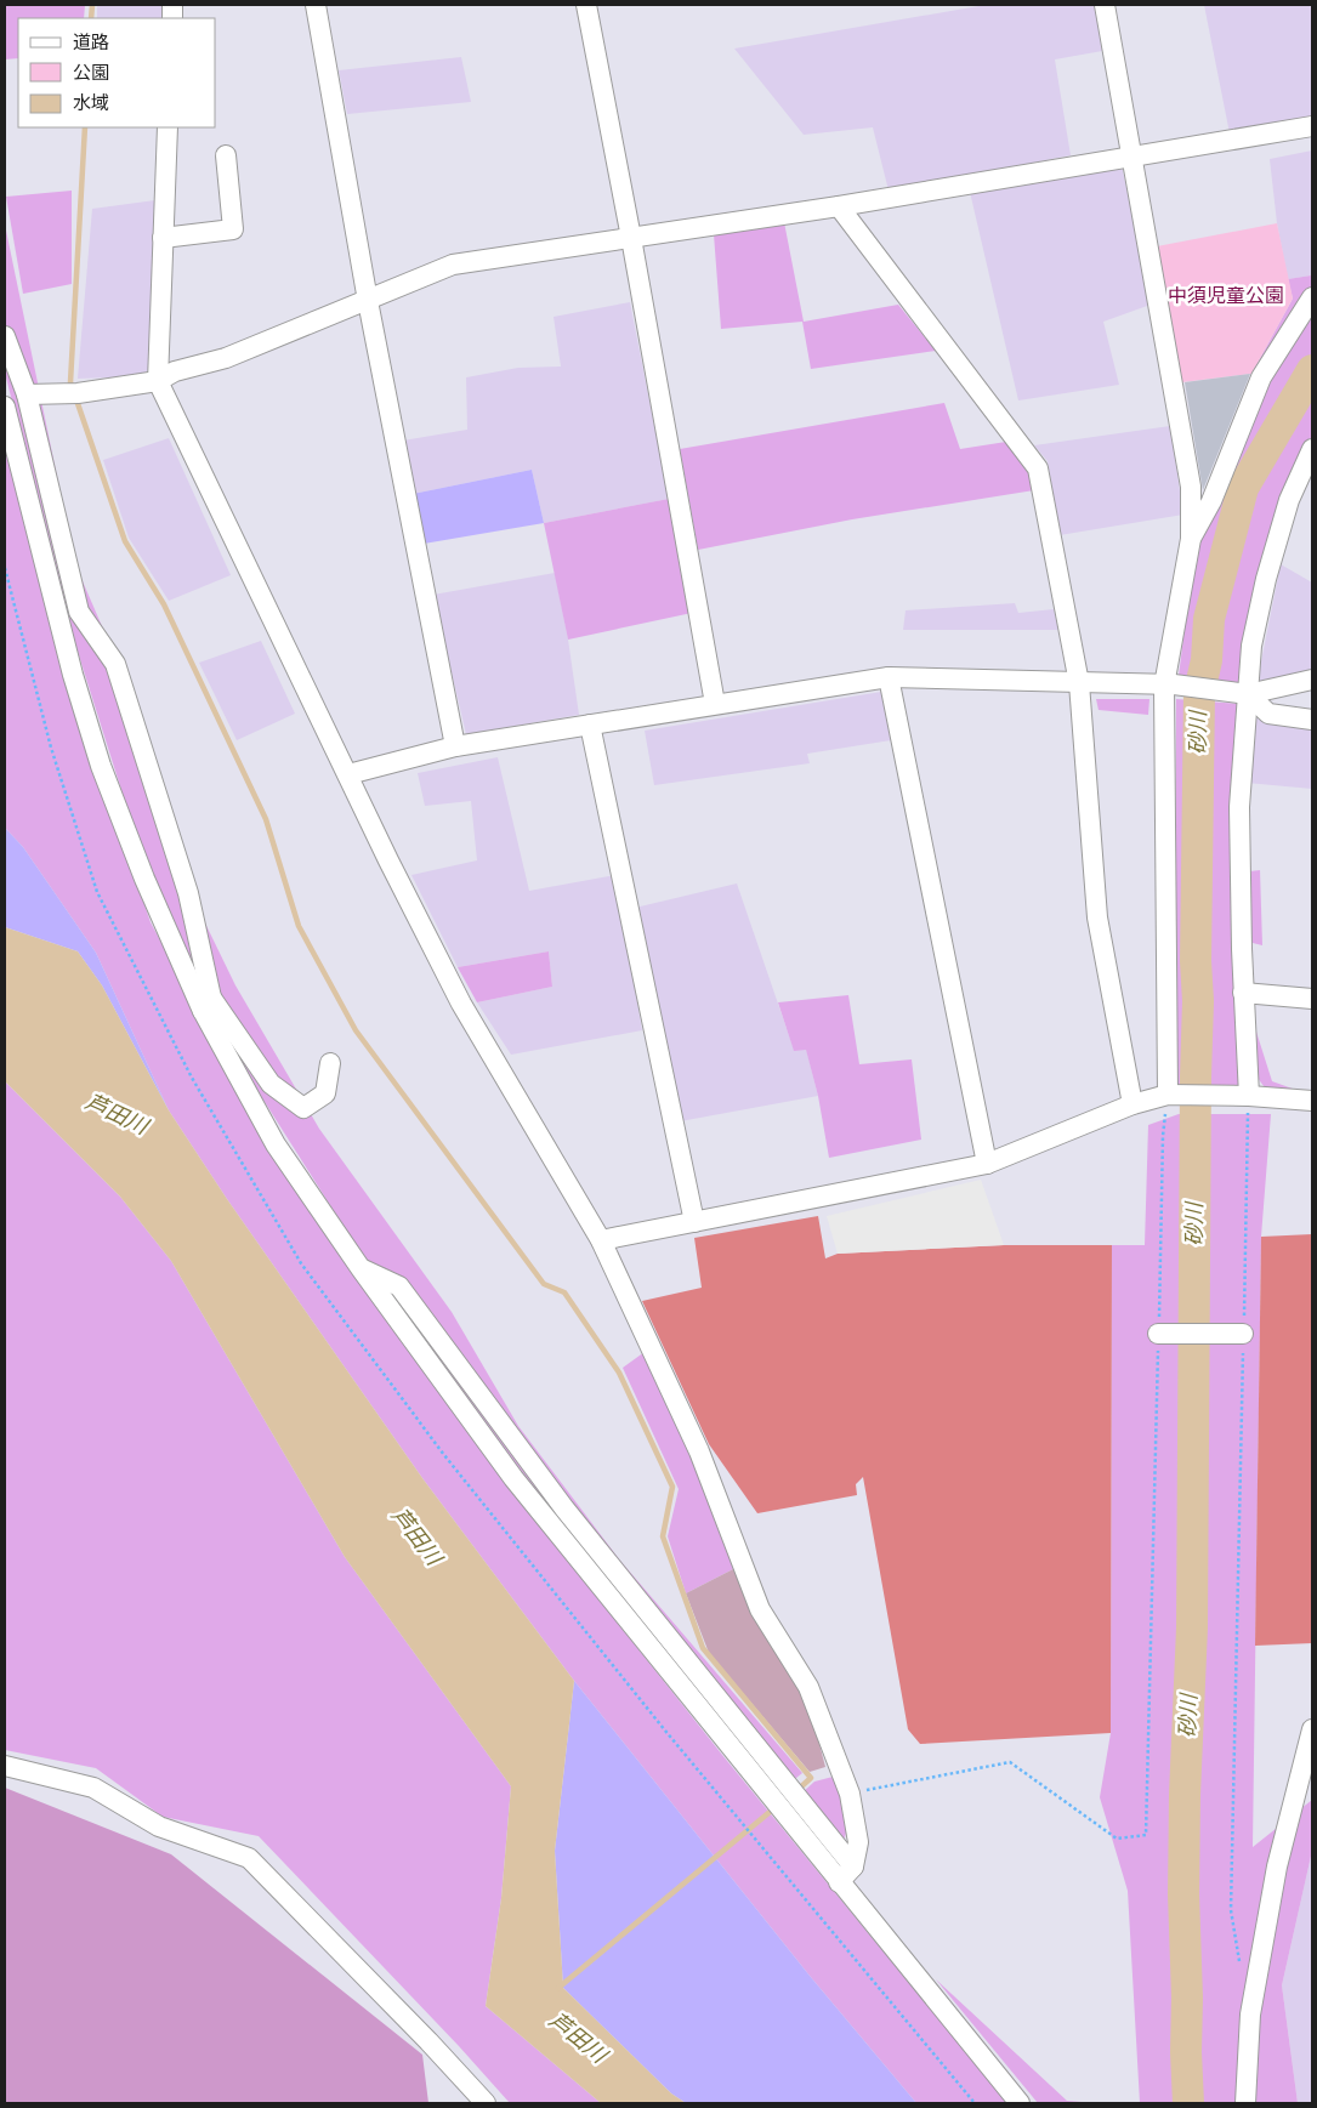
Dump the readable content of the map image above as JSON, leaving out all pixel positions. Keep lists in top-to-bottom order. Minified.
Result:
{"water":["砂川","芦田川"],"parks":["中須児童公園"],"legend":["道路","公園","水域"]}
